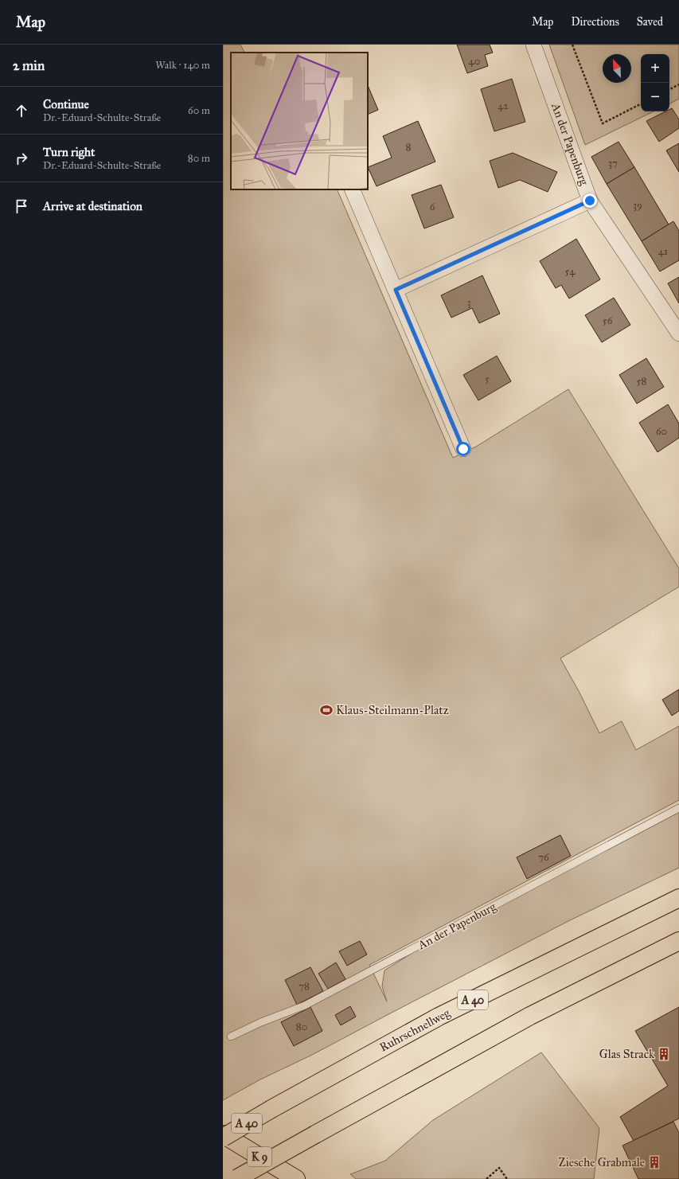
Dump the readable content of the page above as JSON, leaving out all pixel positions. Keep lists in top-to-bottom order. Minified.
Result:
{"streets":{"main road":["A 40","Ruhrschnellweg","K 9"],"street":["An der Papenburg"]},"places":{"sports":["Klaus-Steilmann-Platz"],"building":["Glas Strack","Ziesche Grabmale"]},"house_numbers":["40","42","8","37","39","6","41","54","3","56","5","58","60","76","78","80"],"north":"top left","page":{"header":"Map","nav":["Map","Directions","Saved"],"heading":["2 min","Walk · 140 m"],"map_buttons":["+","−"],"list":[["Continue","Dr.-Eduard-Schulte-Straße","60 m"],["Turn right","Dr.-Eduard-Schulte-Straße","80 m"],"Arrive at destination"]}}
